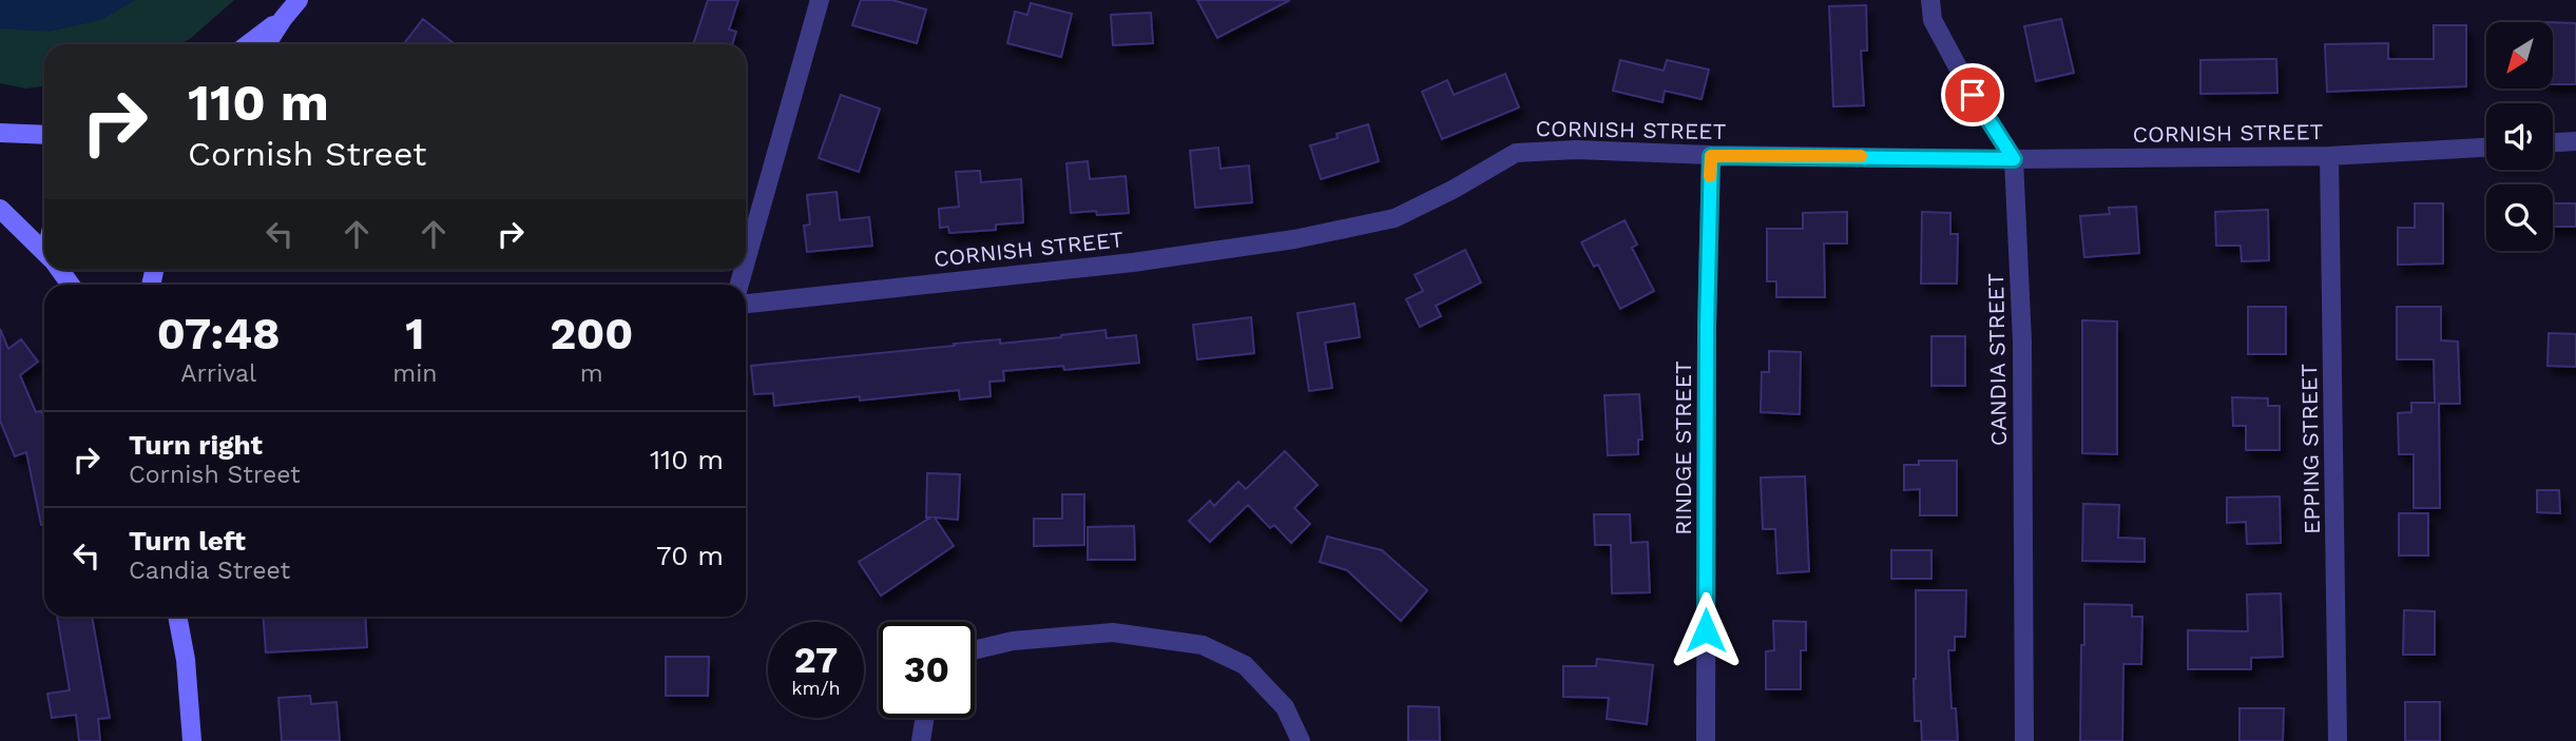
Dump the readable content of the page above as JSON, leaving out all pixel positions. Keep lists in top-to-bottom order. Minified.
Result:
{"streets":{"street":["CORNISH STREET","CANDIA STREET","RINDGE STREET","EPPING STREET"]},"crossings":[["CORNISH STREET","CANDIA STREET"],["CORNISH STREET","RINDGE STREET"],["CORNISH STREET","EPPING STREET"]],"north":"bottom left","page":{"turn":["110 m","Cornish Street"],"eta":["07:48","Arrival","1","min","200","m"],"list":[{"name":"Turn right","note":"Cornish Street","value":"110 m"},{"name":"Turn left","note":"Candia Street","value":"70 m"}],"speed":"27 km/h","limit":"30"}}
